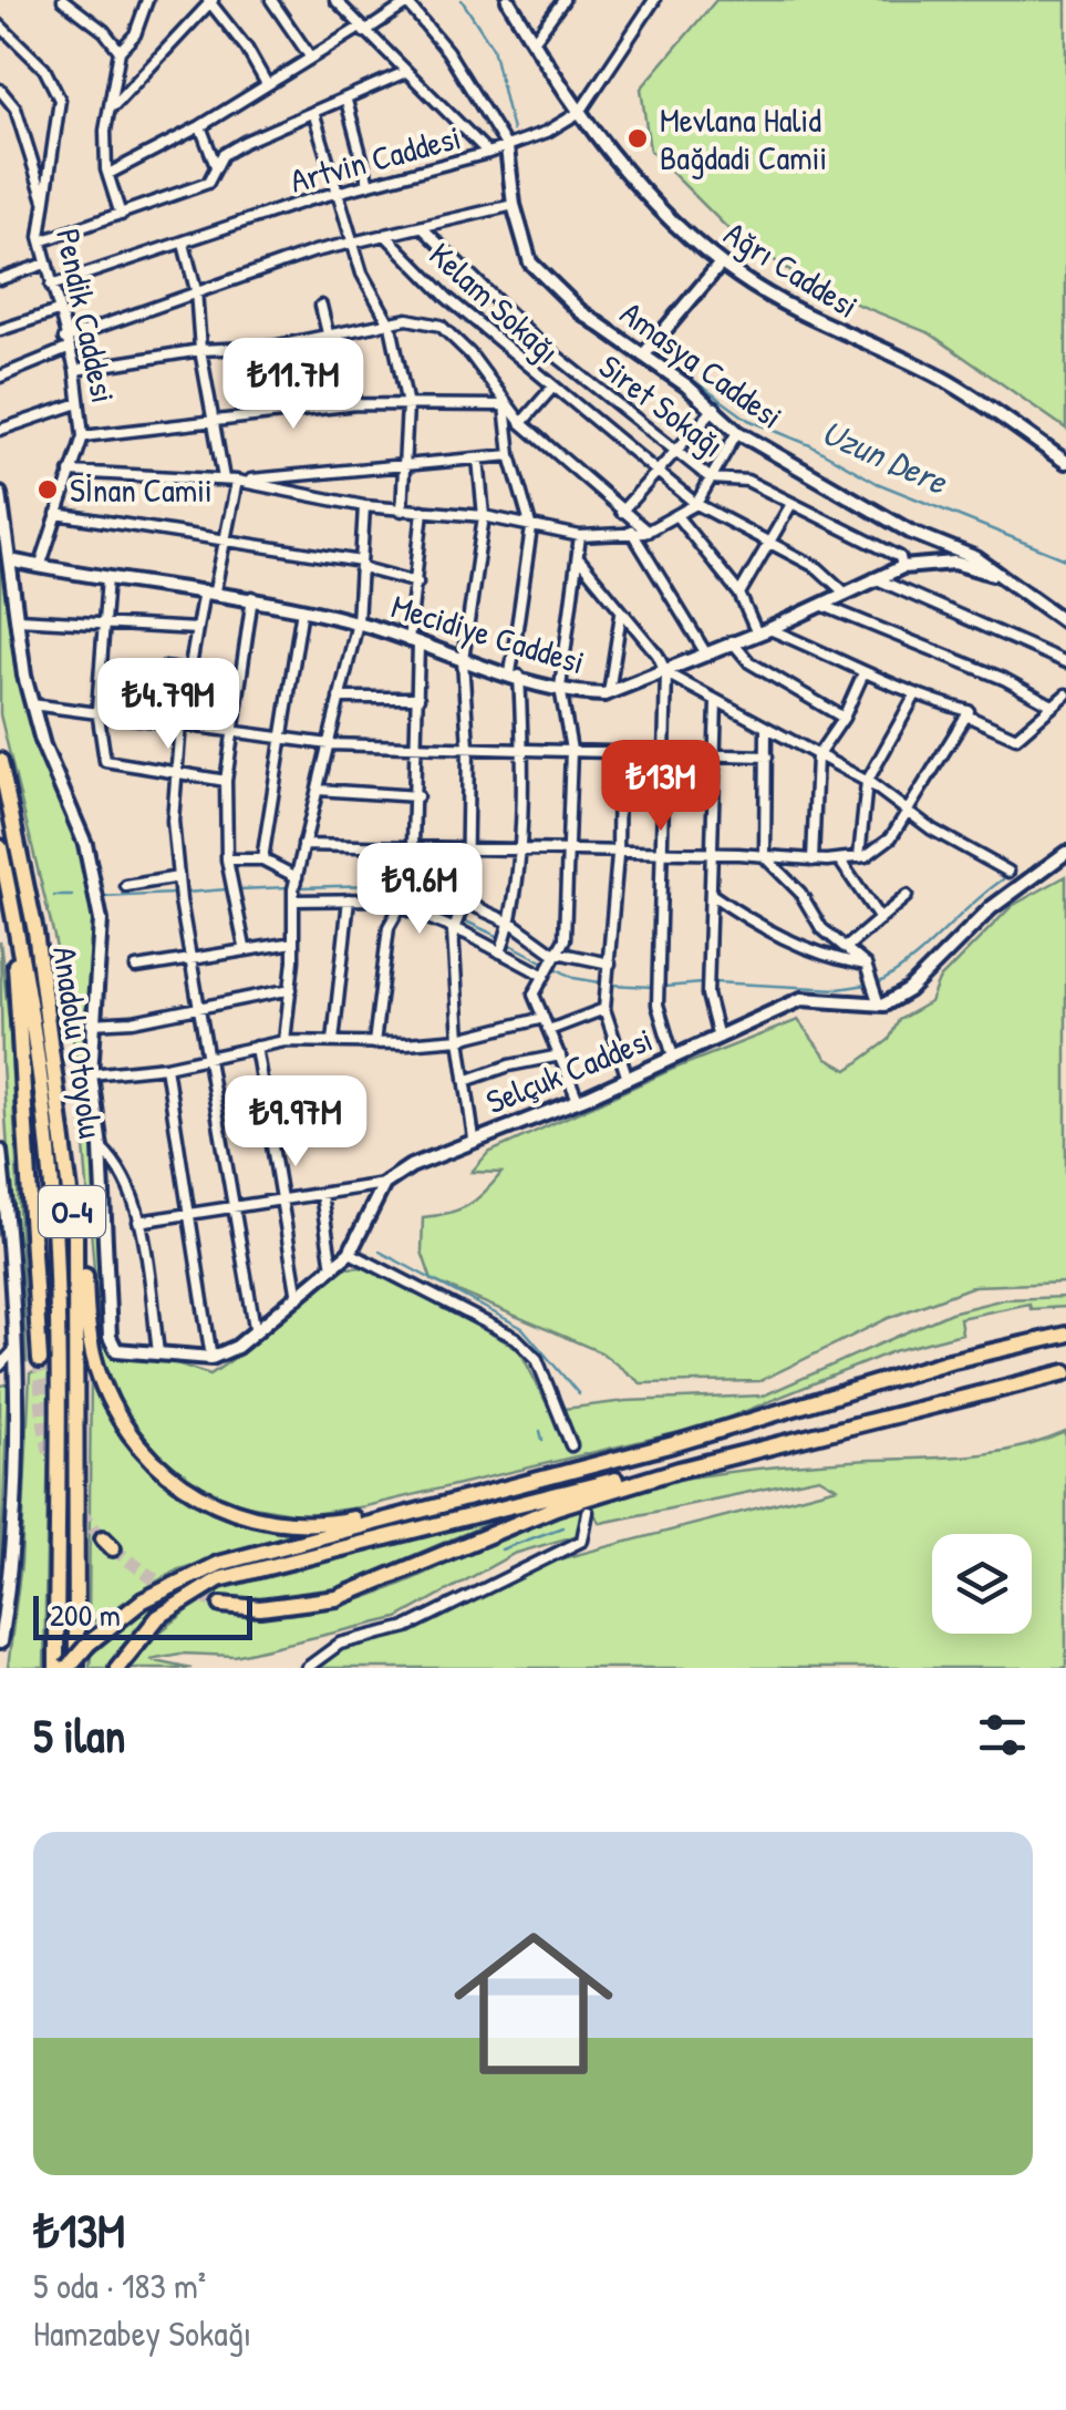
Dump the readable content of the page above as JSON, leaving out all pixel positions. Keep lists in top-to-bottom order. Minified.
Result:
{"streets":{"highway":["Anadolu Otoyolu","O-4"],"street":["Artvin Caddesi","Ağrı Caddesi","Kelam Sokağı","Pendik Caddesi","Amasya Caddesi","Siret Sokağı","Mecidiye Caddesi","Selçuk Caddesi"]},"crossings":[["Artvin Caddesi","Ağrı Caddesi"],["Artvin Caddesi","Pendik Caddesi"],["Artvin Caddesi","Amasya Caddesi"],["Kelam Sokağı","Mecidiye Caddesi"],["Pendik Caddesi","Mecidiye Caddesi"],["Amasya Caddesi","Mecidiye Caddesi"],["Siret Sokağı","Mecidiye Caddesi"]],"water":["Uzun Dere"],"places":["Mevlana Halid Bağdadi Camii","Sİnan Camii"],"scale_bar":"200 m","page":{"price":["₺11.7M","₺4.79M","₺13M","₺9.6M","₺9.97M"],"scale":"200 m","heading":"5 ilan","list":[{"name":"₺13M","note":"5 oda · 183 m² · Hamzabey Sokağı"}]}}
